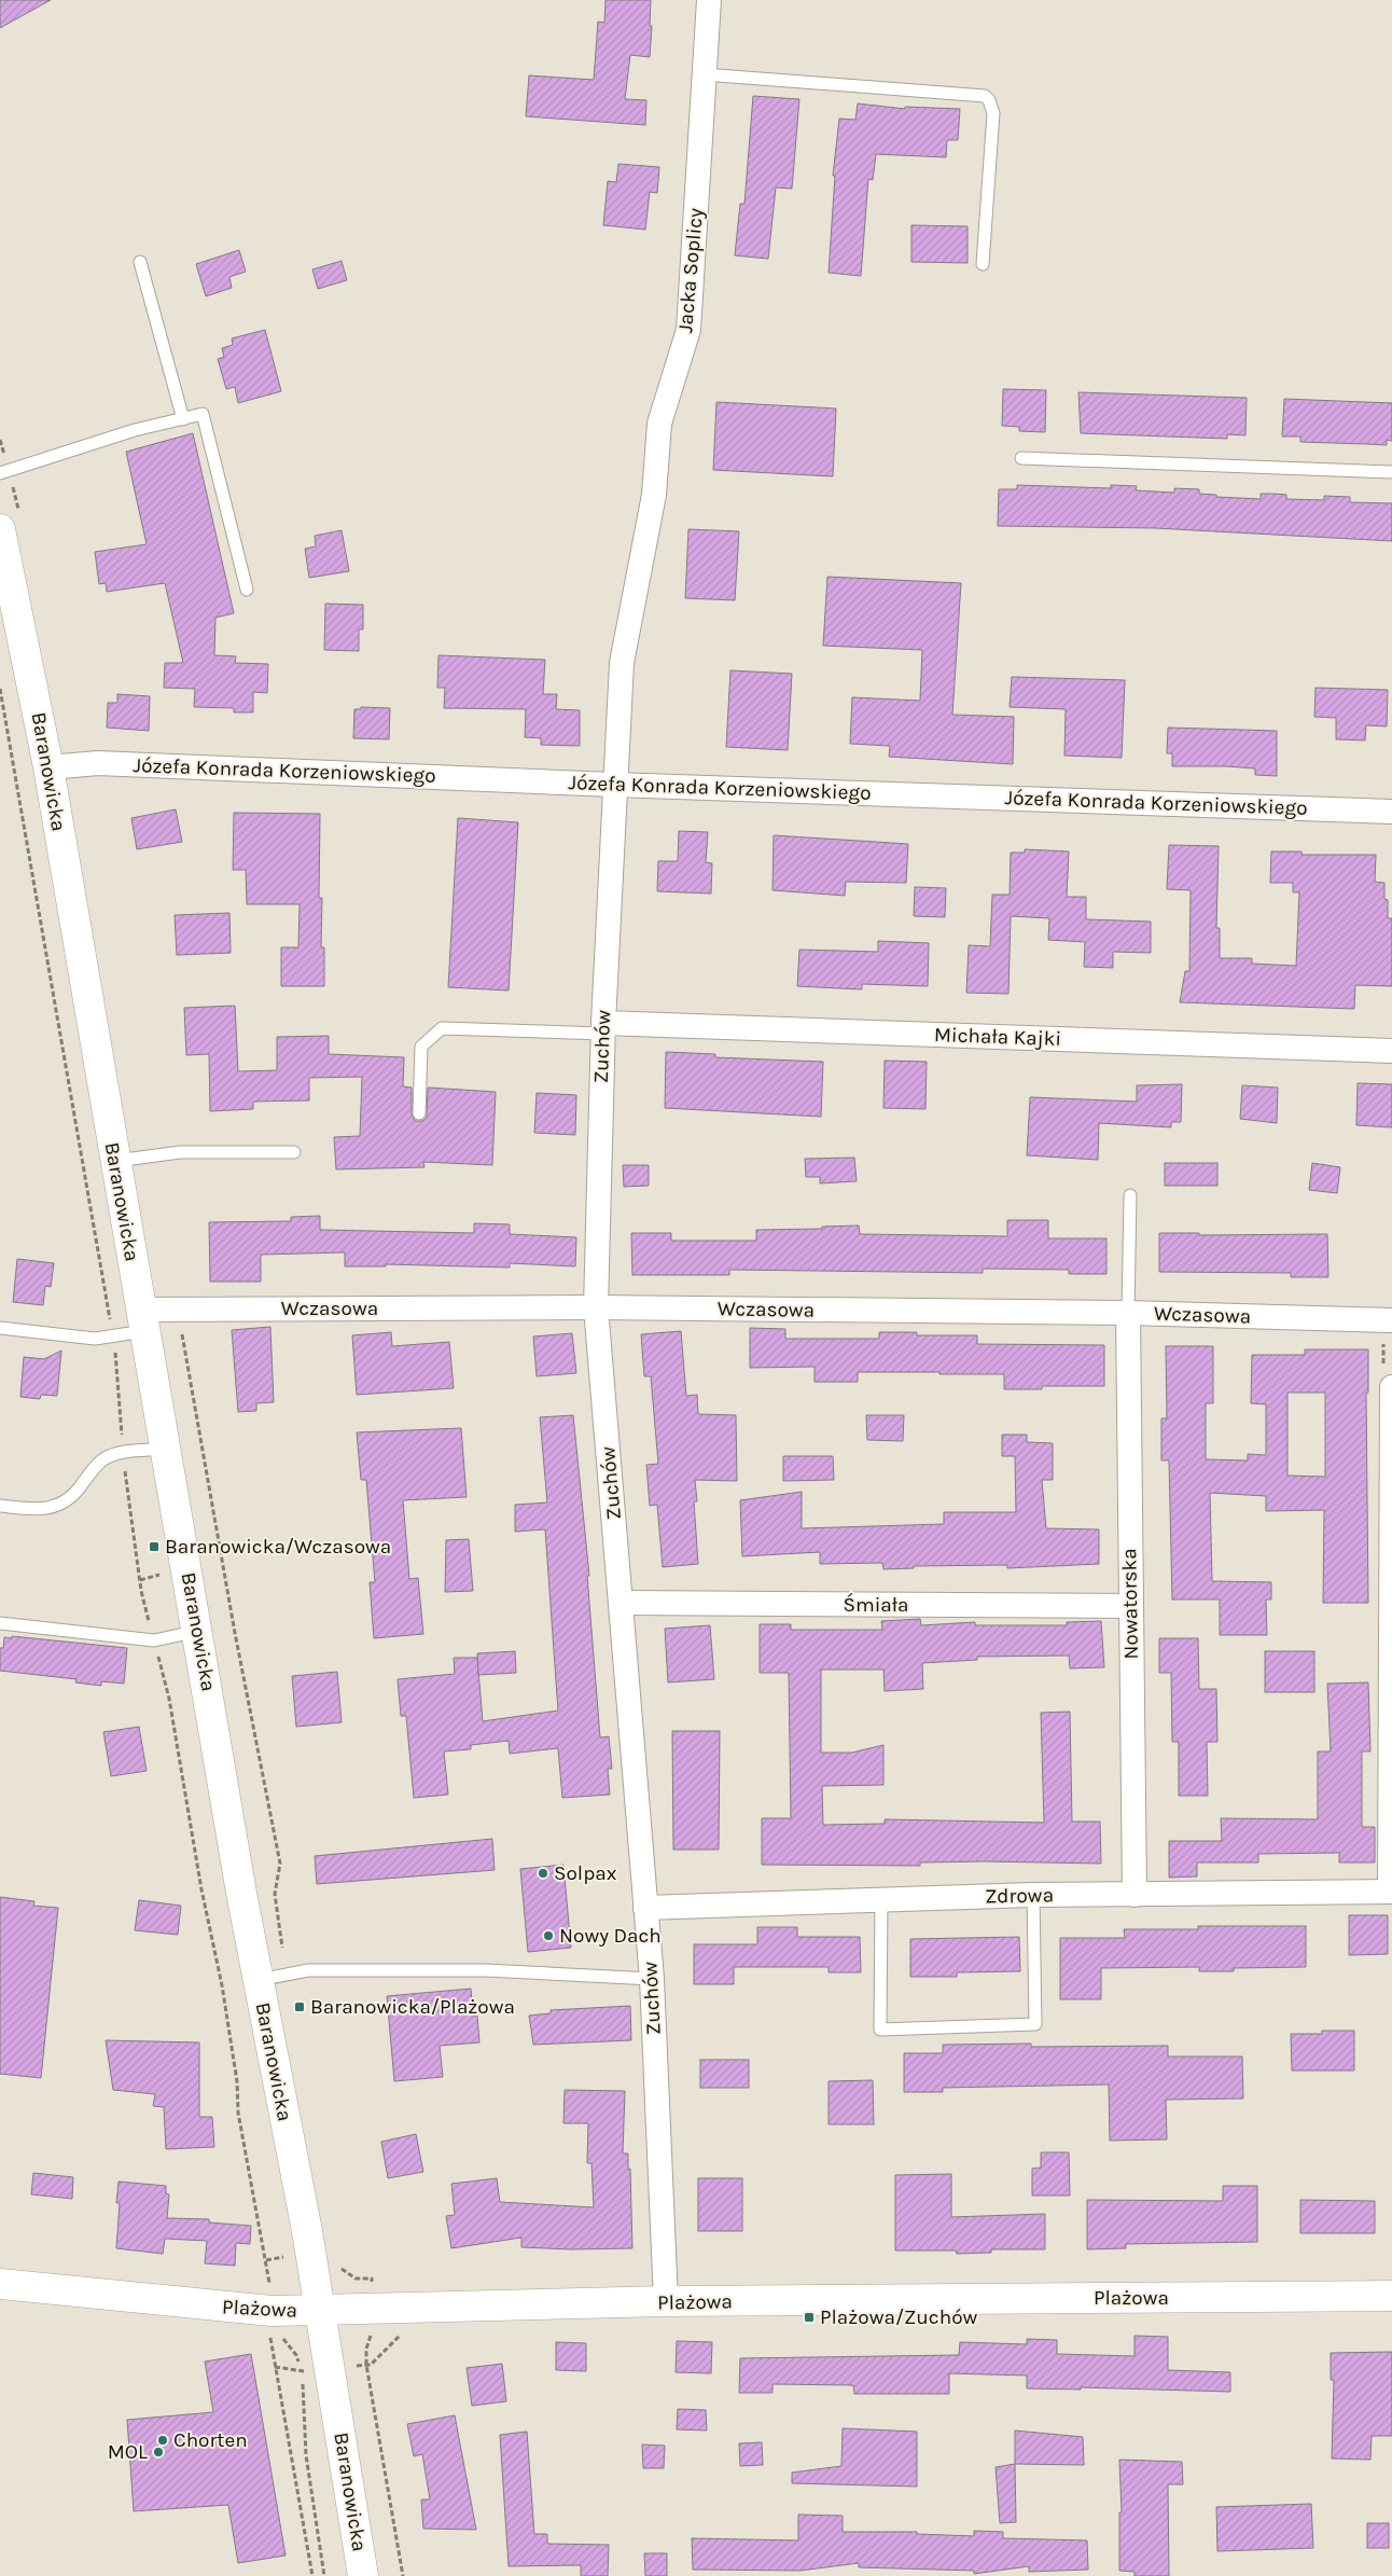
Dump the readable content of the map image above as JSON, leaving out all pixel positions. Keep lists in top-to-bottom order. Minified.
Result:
{"streets":{"street":["Jacka Soplicy","Józefa Konrada Korzeniowskiego","Baranowicka","Michała Kajki","Zuchów","Wczasowa","Nowatorska","Śmiała","Zdrowa","Plażowa"]},"crossings":[["Jacka Soplicy","Zuchów"],["Józefa Konrada Korzeniowskiego","Baranowicka"],["Józefa Konrada Korzeniowskiego","Zuchów"],["Baranowicka","Wczasowa"],["Baranowicka","Plażowa"],["Michała Kajki","Zuchów"],["Zuchów","Wczasowa"],["Zuchów","Śmiała"],["Zuchów","Zdrowa"],["Zuchów","Plażowa"],["Wczasowa","Nowatorska"],["Nowatorska","Śmiała"],["Nowatorska","Zdrowa"]],"places":{"transit":["Baranowicka/Wczasowa","Baranowicka/Plażowa","Plażowa/Zuchów"],"other":["Solpax","Nowy Dach","Chorten","MOL"]}}
